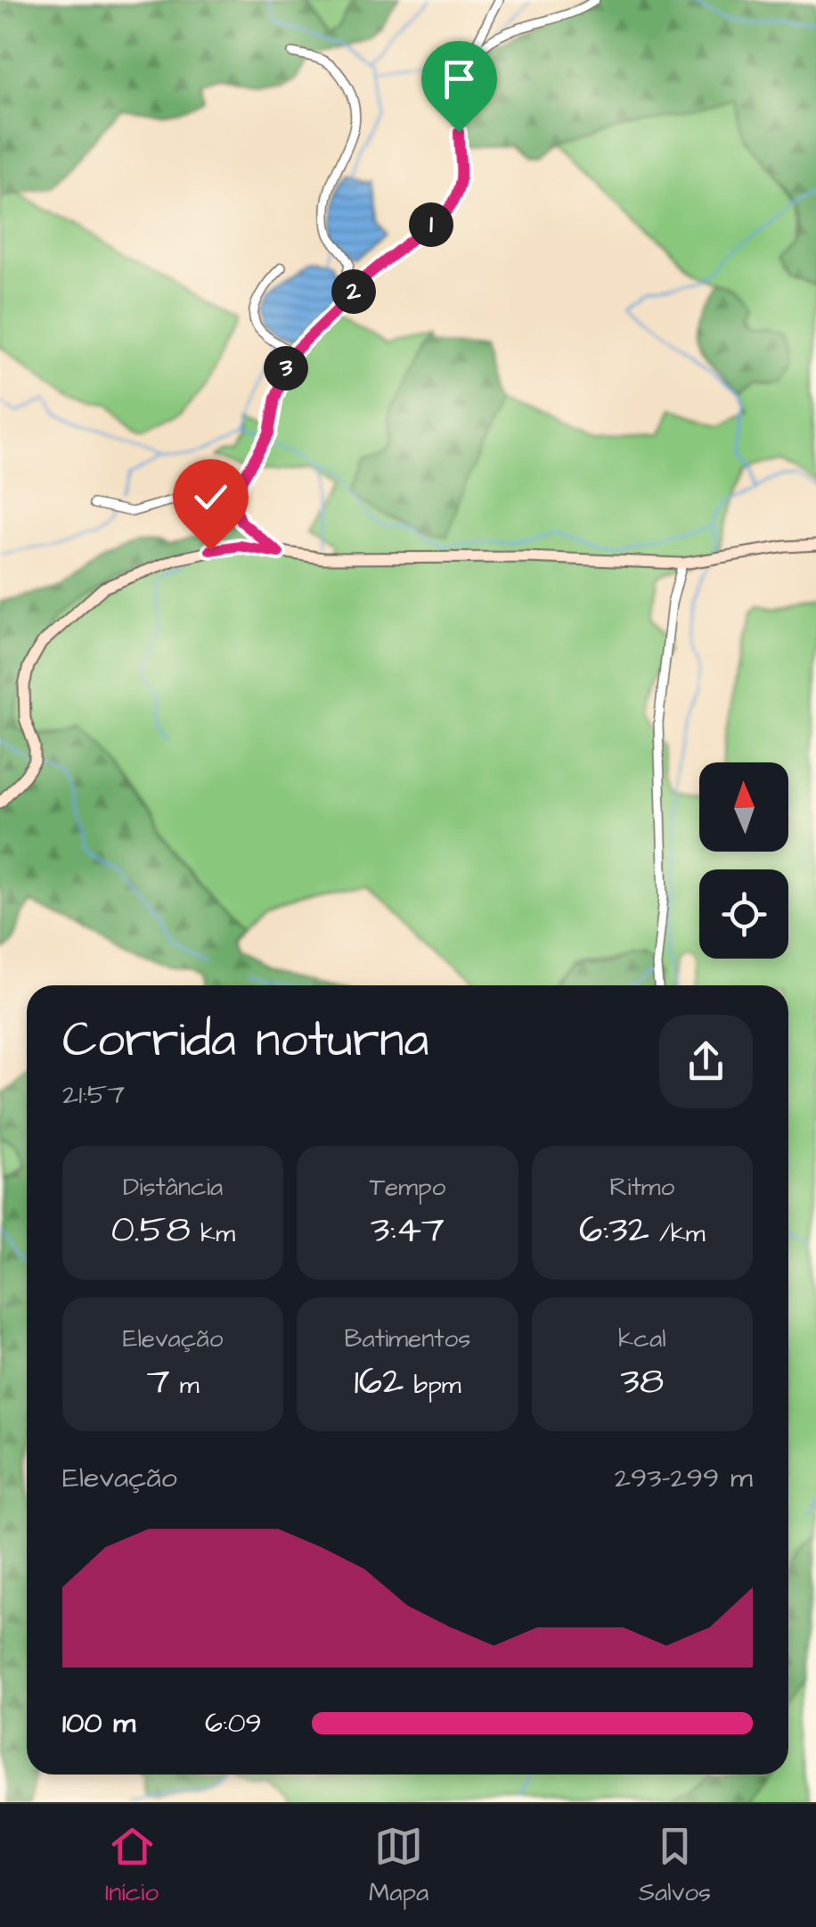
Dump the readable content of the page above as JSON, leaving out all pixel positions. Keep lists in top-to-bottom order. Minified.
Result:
{"north":"top","page":{"pins":["1","2","3"],"heading":["Corrida noturna","21:57"],"stats":[["Distância","0.58 km"],["Tempo","3:47"],["Ritmo","6:32 /km"],["Elevação","7 m"],["Batimentos","162 bpm"],["kcal","38"]],"chart":["Elevação","293–299 m"],"list":[{"name":"100 m","note":"6:09"}],"tabs":["Início","Mapa","Salvos"]}}
